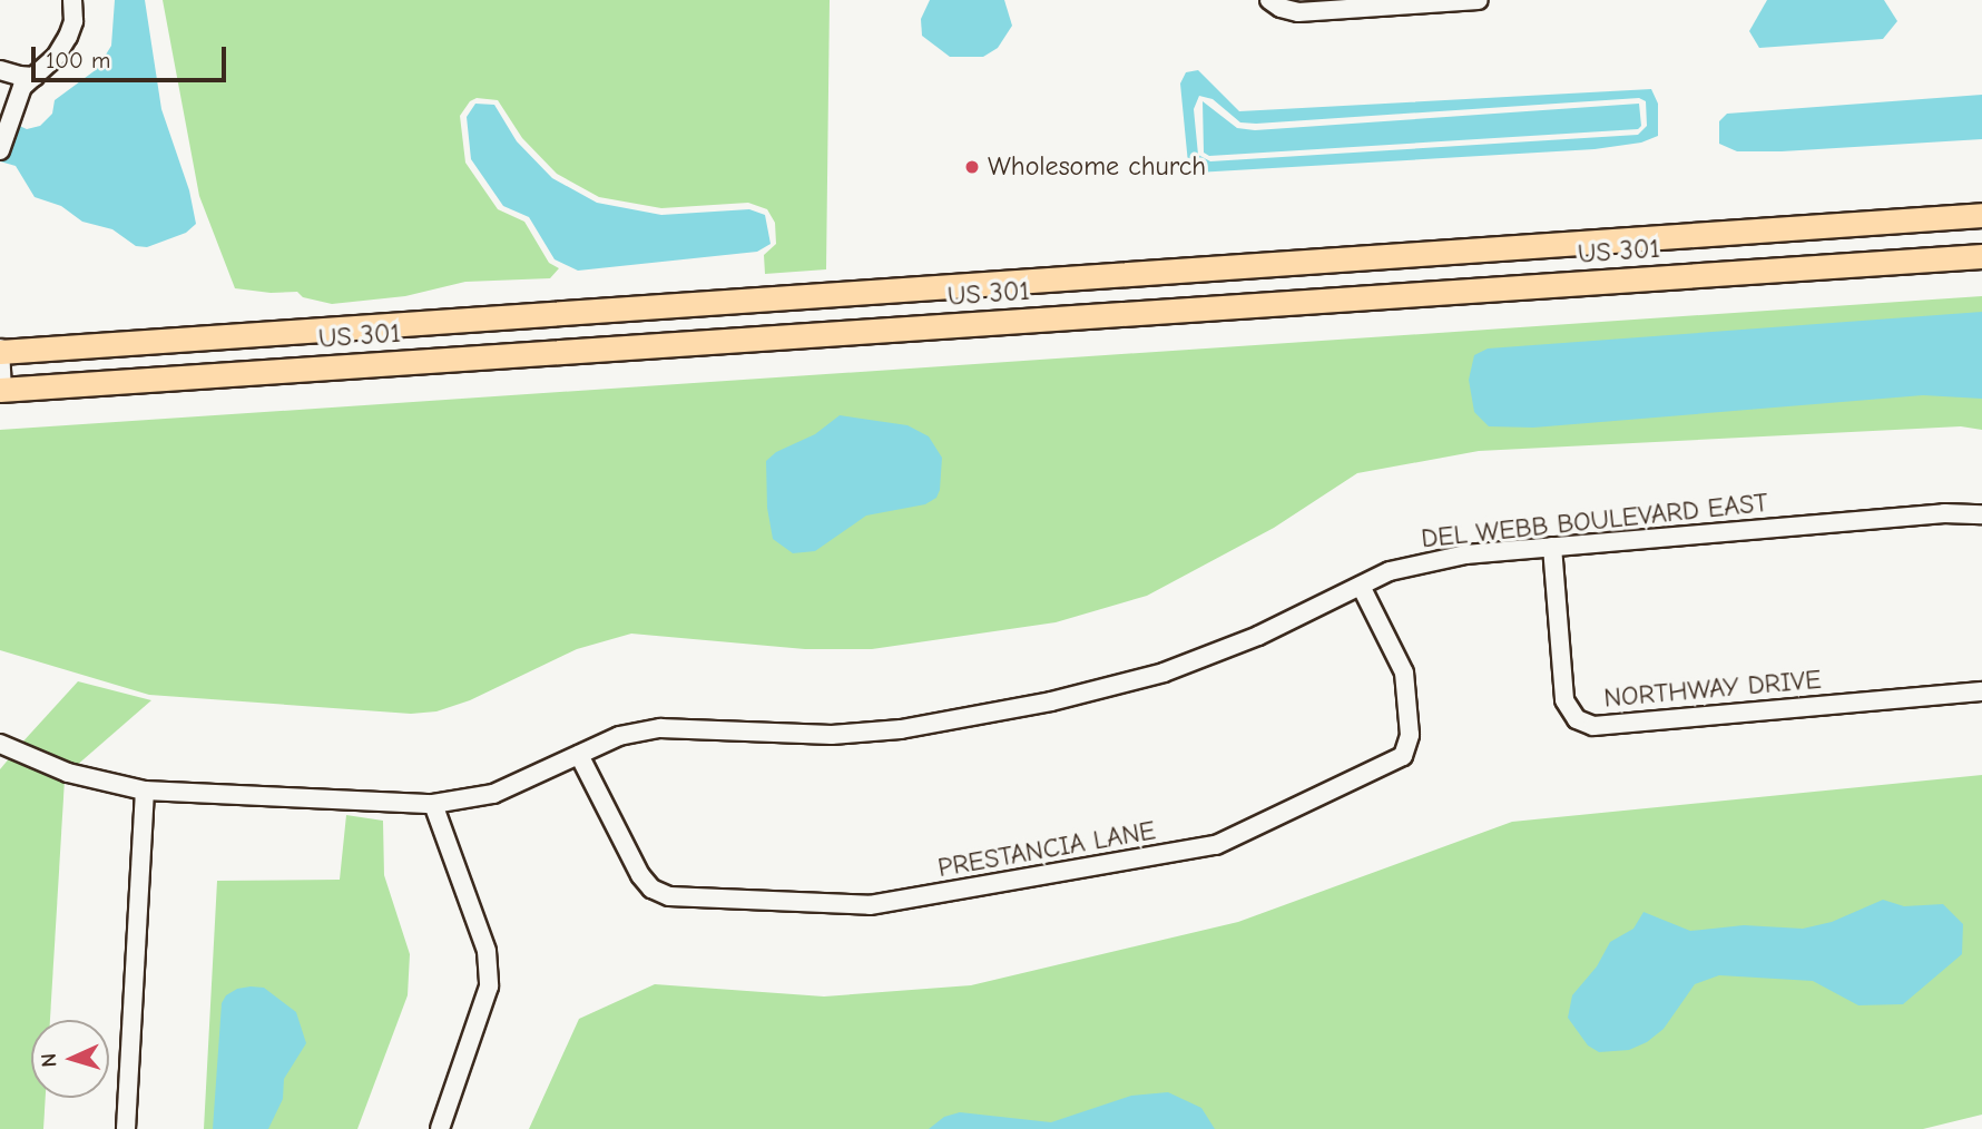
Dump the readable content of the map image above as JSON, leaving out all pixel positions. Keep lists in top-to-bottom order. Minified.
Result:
{"streets":{"main road":["US 301"],"street":["DEL WEBB BOULEVARD EAST","NORTHWAY DRIVE","PRESTANCIA LANE"]},"crossings":[["DEL WEBB BOULEVARD EAST","NORTHWAY DRIVE"],["DEL WEBB BOULEVARD EAST","PRESTANCIA LANE"]],"places":["Wholesome church"],"scale_bar":"100 m","north":"left"}
